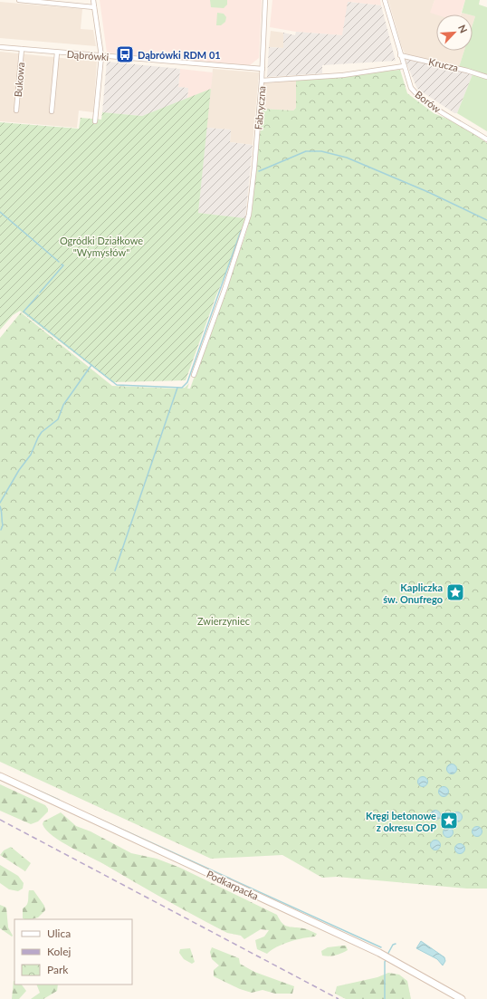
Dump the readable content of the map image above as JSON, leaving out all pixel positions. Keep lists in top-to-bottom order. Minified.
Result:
{"streets":{"main road":["Podkarpacka"],"street":["Dąbrówki","Krucza","Bukowa","Borów","Fabryczna"]},"crossings":[["Dąbrówki","Bukowa"],["Dąbrówki","Fabryczna"],["Krucza","Borów"]],"parks":["Ogródki Działkowe \"Wymysłów\"","Zwierzyniec"],"places":{"bus stop":["Dąbrówki RDM 01"],"place":["Kapliczka św. Onufrego","Kręgi betonowe z okresu COP"]},"legend":["Ulica","Kolej","Park"],"north":"top right"}
